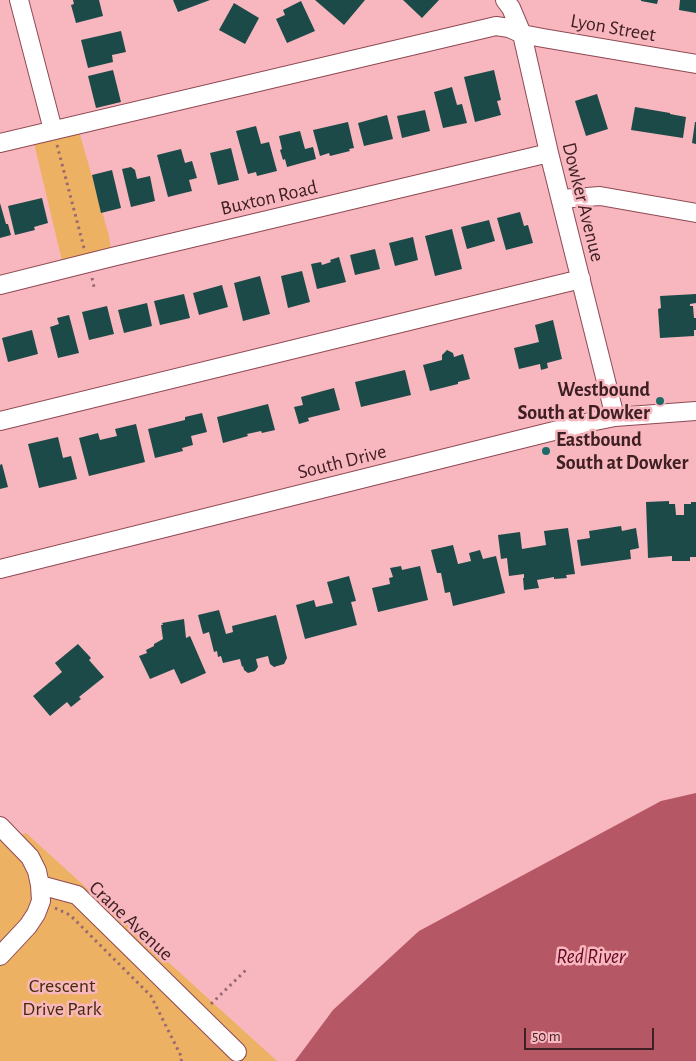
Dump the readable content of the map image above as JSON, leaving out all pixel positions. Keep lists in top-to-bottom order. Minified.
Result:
{"streets":{"street":["Lyon Street","Buxton Road","Dowker Avenue","South Drive","Crane Avenue"]},"crossings":[["Lyon Street","Dowker Avenue"],["Buxton Road","Dowker Avenue"],["Dowker Avenue","South Drive"]],"water":["Red River"],"parks":["Crescent Drive Park"],"places":["Westbound South at Dowker","Eastbound South at Dowker"],"scale_bar":"50 m"}
